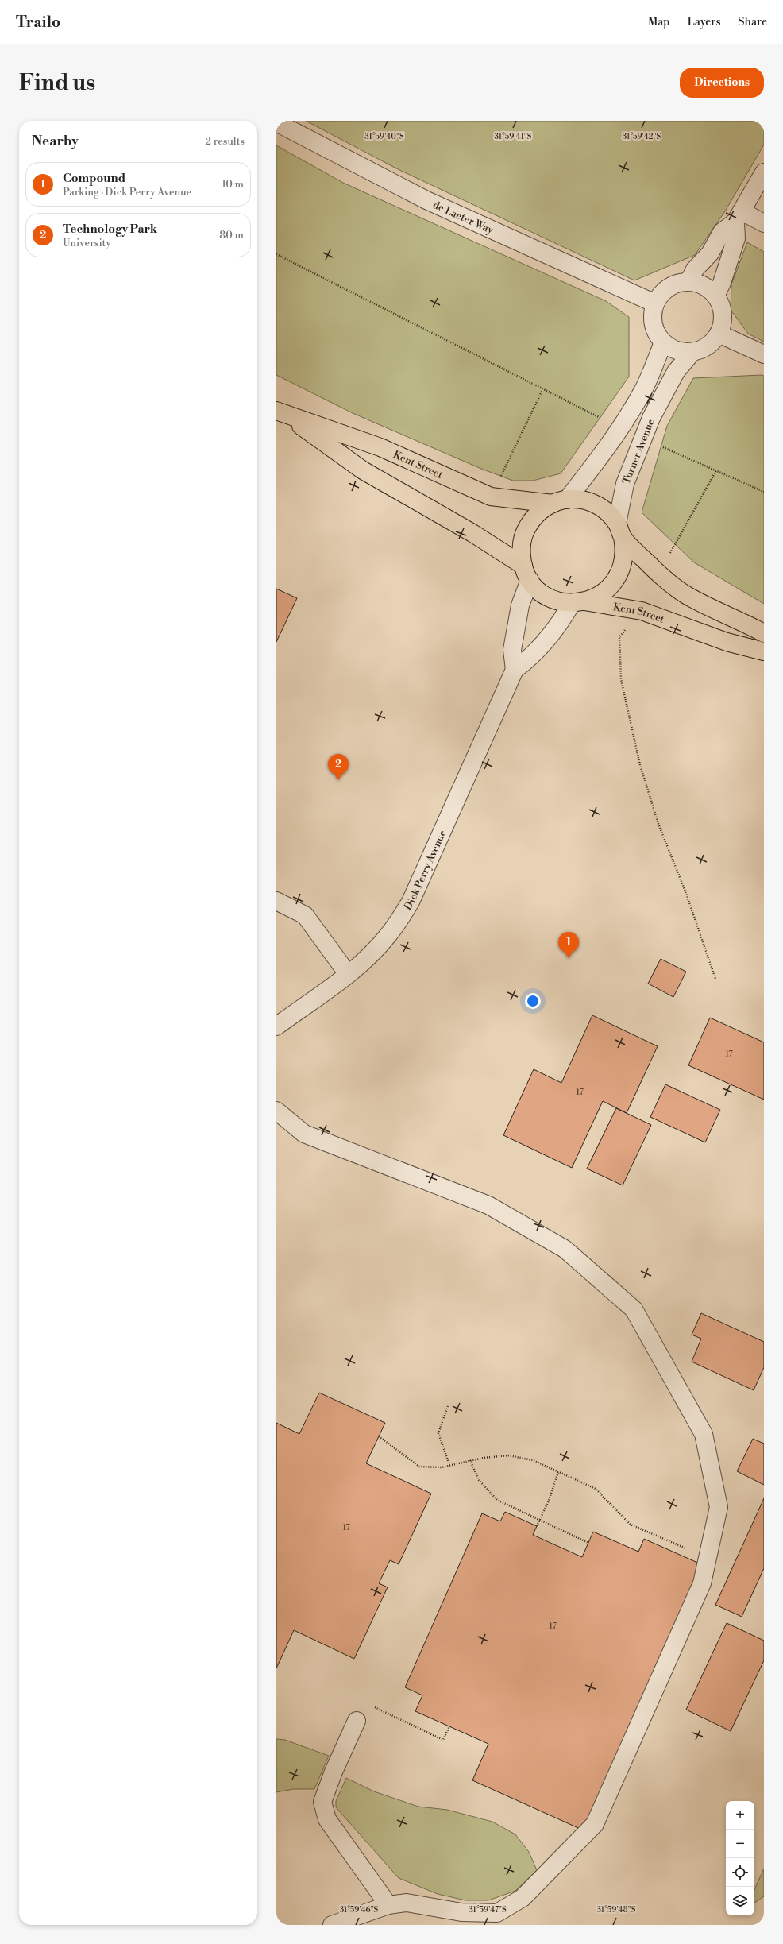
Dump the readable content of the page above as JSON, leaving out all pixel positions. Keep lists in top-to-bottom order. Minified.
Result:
{"streets":{"main road":["Kent Street"],"street":["de Laeter Way","Turner Avenue","Dick Perry Avenue"]},"crossings":[["de Laeter Way","Turner Avenue"],["Turner Avenue","Kent Street"],["Turner Avenue","Dick Perry Avenue"],["Kent Street","Dick Perry Avenue"]],"house_numbers":["17","17","17","17"],"page":{"header":"Trailo","nav":["Map","Layers","Share"],"buttons":"Directions","title":"Find us","heading":["Nearby","2 results"],"list":[{"mark":"1","name":"Compound","note":"Parking · Dick Perry Avenue","value":"10 m"},{"mark":"2","name":"Technology Park","note":"University","value":"80 m"}],"pins":["2","1"],"map_buttons":["+","−"]},"coordinates":["31°59'40\"S","31°59'41\"S","31°59'42\"S","31°59'46\"S","31°59'47\"S","31°59'48\"S"]}
